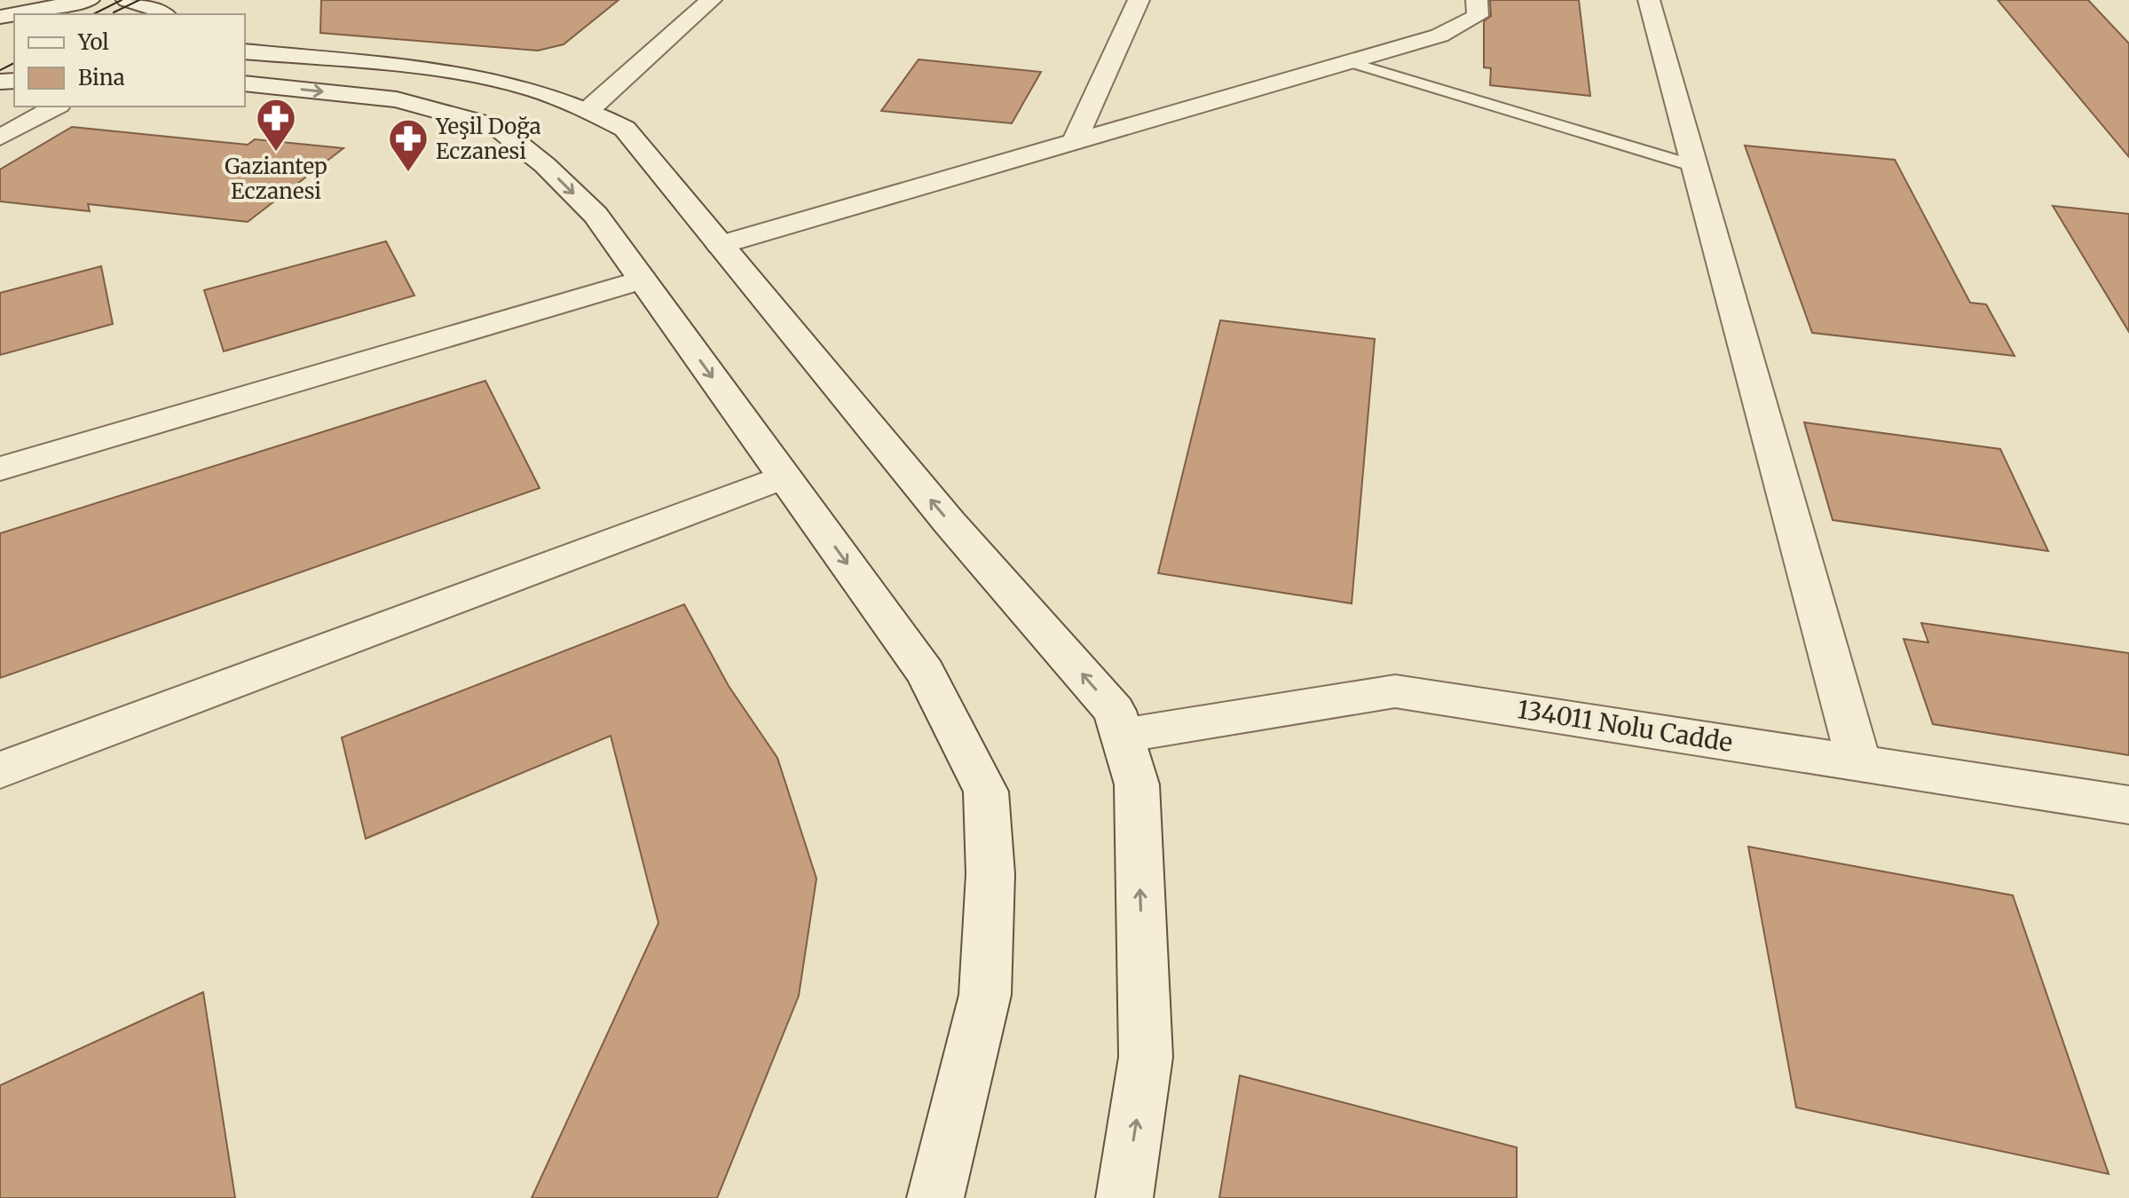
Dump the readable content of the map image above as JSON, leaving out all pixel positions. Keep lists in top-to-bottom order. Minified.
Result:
{"streets":{"street":["134011 Nolu Cadde"]},"places":{"pharmacy":["Gaziantep Eczanesi","Yeşil Doğa Eczanesi"]},"legend":["Yol","Bina"]}
